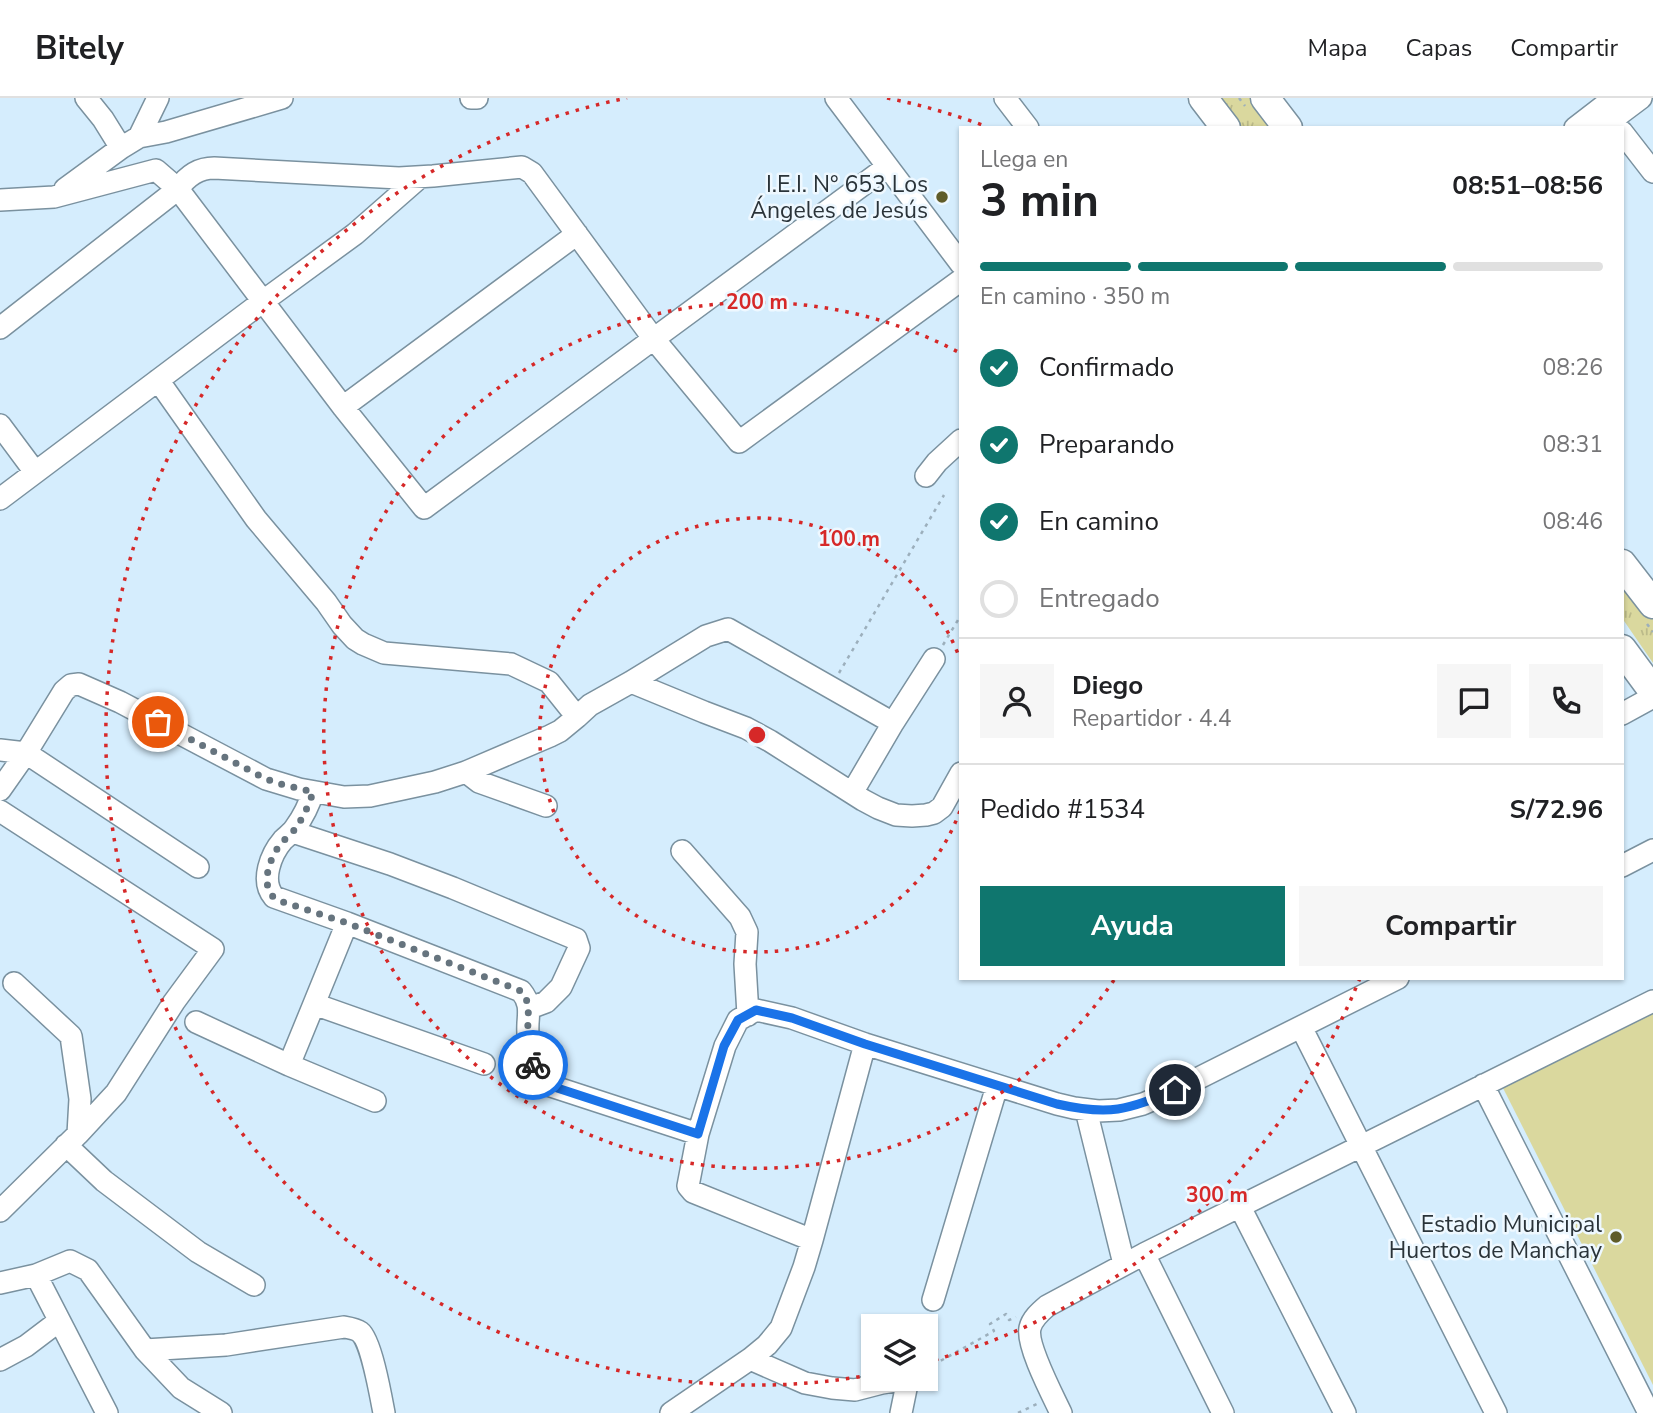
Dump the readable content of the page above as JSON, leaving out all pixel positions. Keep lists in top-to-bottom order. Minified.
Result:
{"places":["I.E.I. N° 653 Los Ángeles de Jesús","Estadio Municipal Huertos de Manchay"],"page":{"header":"Bitely","nav":["Mapa","Capas","Compartir"],"heading":["3 min","Llega en","08:51–08:56"],"panel":["Diego","Repartidor · 4.4","Pedido #1534","S/72.96"],"bar":"En camino · 350 m","list":[["Confirmado","08:26"],["Preparando","08:31"],["En camino","08:46"],"Entregado"],"buttons":["Ayuda","Compartir"]},"rings":["200 m","100 m","300 m"]}
